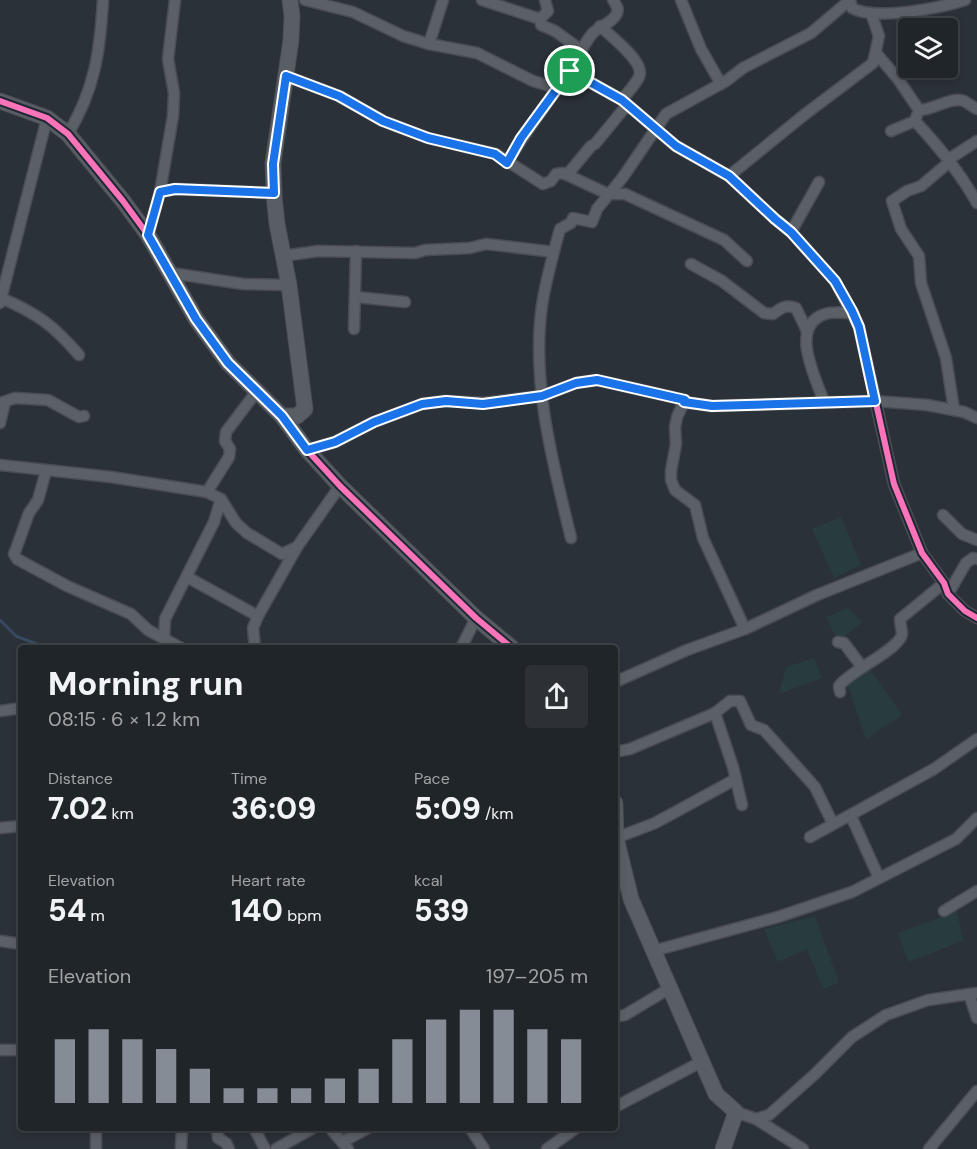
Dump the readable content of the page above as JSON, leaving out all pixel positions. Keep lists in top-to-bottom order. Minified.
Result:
{"page":{"heading":["Morning run","08:15 · 6 × 1.2 km"],"stats":[["Distance","7.02 km"],["Time","36:09"],["Pace","5:09 /km"],["Elevation","54 m"],["Heart rate","140 bpm"],["kcal","539"]],"chart":["Elevation","197–205 m"]}}
